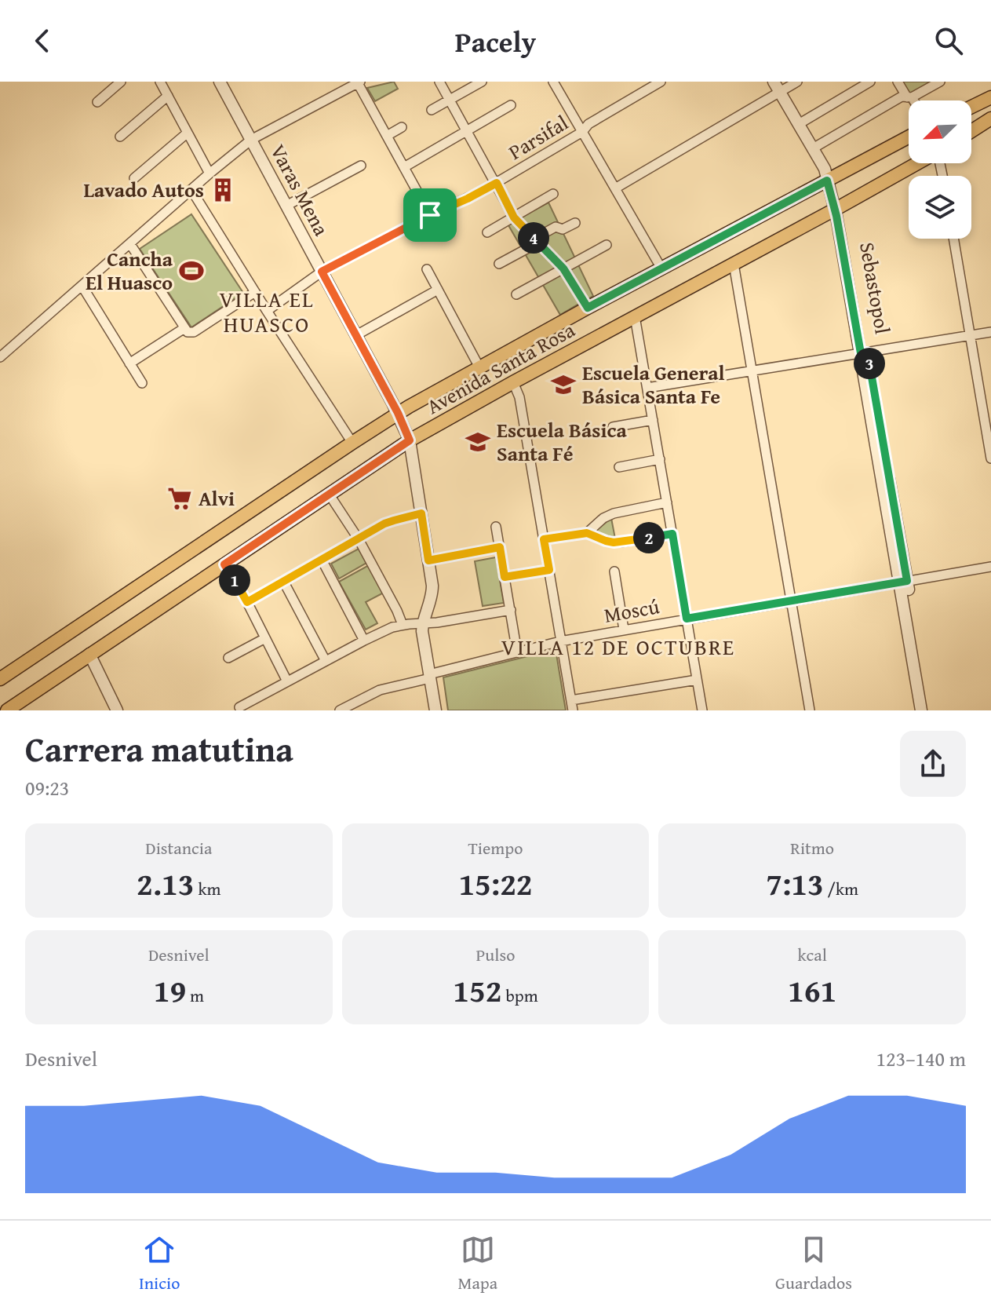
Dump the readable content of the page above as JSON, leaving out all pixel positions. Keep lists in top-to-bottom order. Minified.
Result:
{"streets":{"main road":["Avenida Santa Rosa"],"street":["Parsifal","Varas Mena","Sebastopol","Moscú"]},"crossings":[["Parsifal","Varas Mena"],["Varas Mena","Avenida Santa Rosa"],["Varas Mena","Moscú"],["Sebastopol","Avenida Santa Rosa"],["Sebastopol","Moscú"]],"districts":["VILLA EL HUASCO","VILLA 12 DE OCTUBRE"],"places":{"building":["Lavado Autos"],"sports":["Cancha El Huasco"],"school or university":["Escuela General Básica Santa Fe","Escuela Básica Santa Fé"],"supermarket":["Alvi"]},"north":"bottom left","page":{"header":"Pacely","pins":["4","3","2","1"],"heading":["Carrera matutina","09:23"],"stats":[["Distancia","2.13 km"],["Tiempo","15:22"],["Ritmo","7:13 /km"],["Desnivel","19 m"],["Pulso","152 bpm"],["kcal","161"]],"chart":["Desnivel","123–140 m"],"tabs":["Inicio","Mapa","Guardados"]}}
